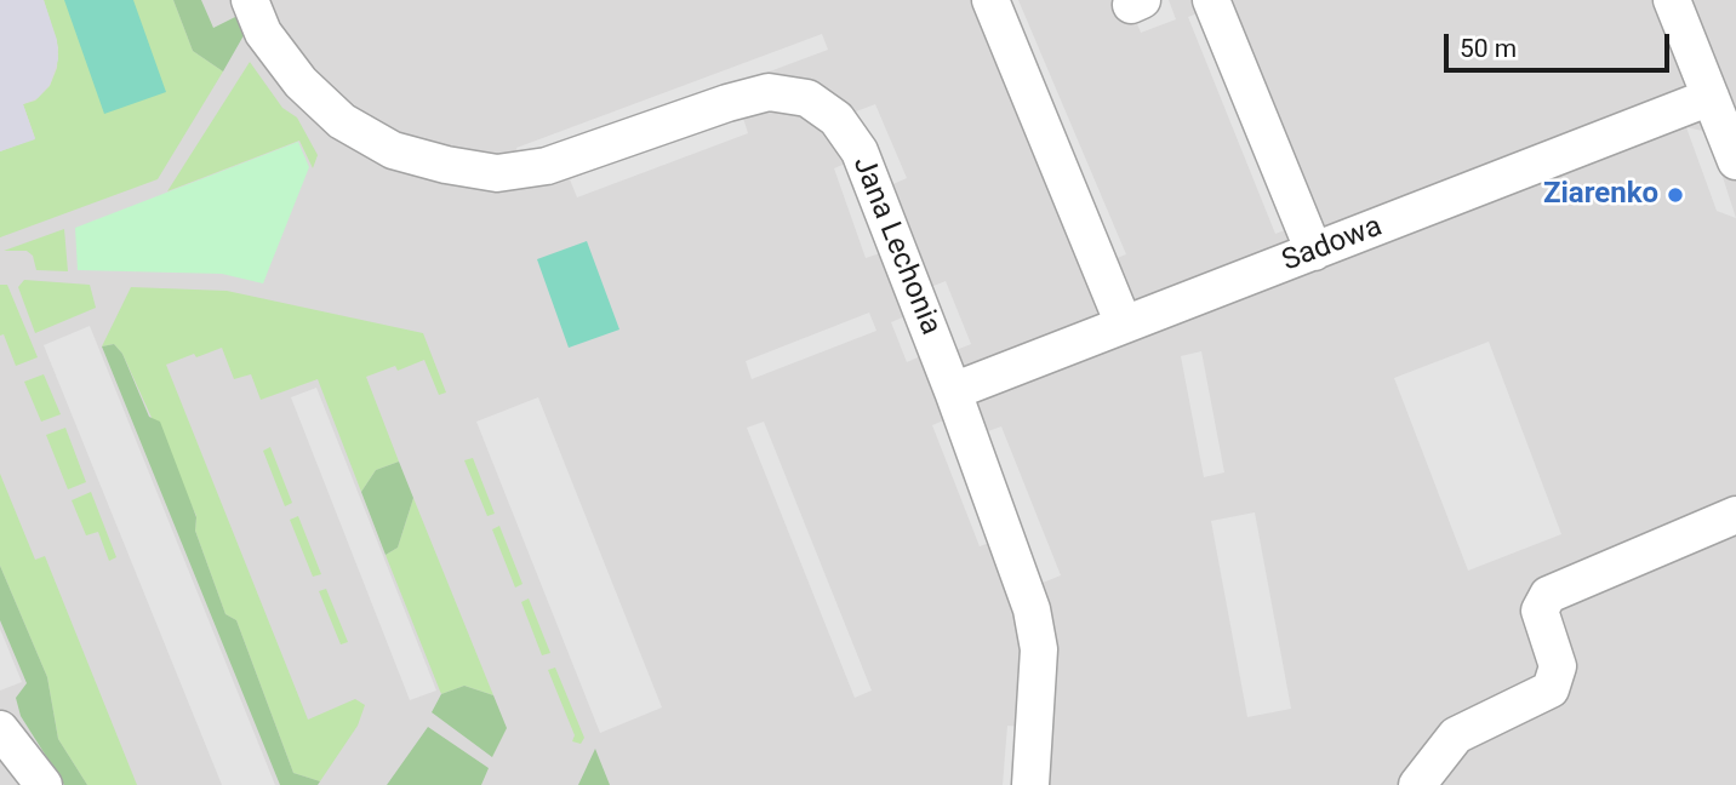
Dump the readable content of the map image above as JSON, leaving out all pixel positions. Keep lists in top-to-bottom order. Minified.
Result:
{"streets":{"street":["Sadowa","Jana Lechonia"]},"crossings":[["Sadowa","Jana Lechonia"]],"places":["Ziarenko"],"scale_bar":"50 m"}
